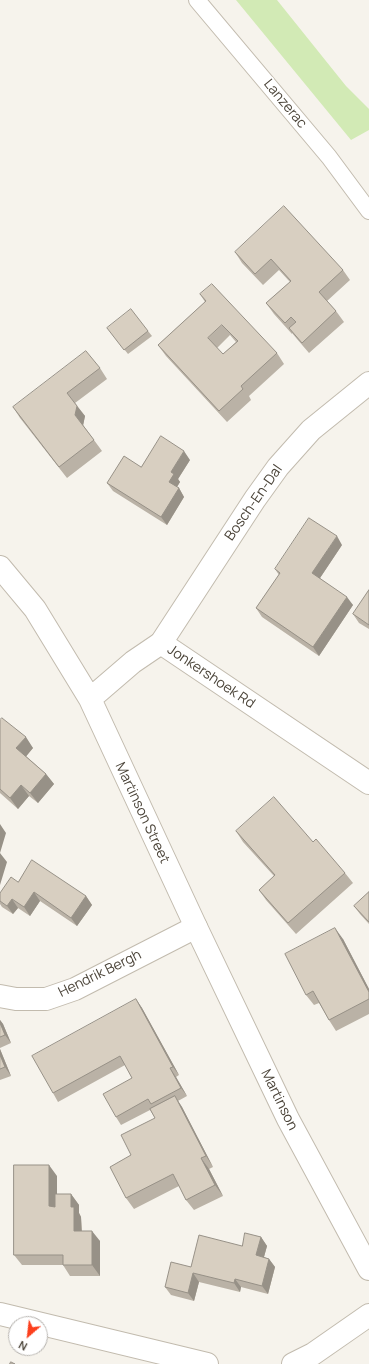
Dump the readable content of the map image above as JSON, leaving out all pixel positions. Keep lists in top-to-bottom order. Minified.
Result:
{"streets":{"street":["Bosch-En-Dal","Jonkershoek Rd","Martinson Street","Hendrik Bergh","Martinson"],"lane":["Lanzerac"]},"crossings":[["Bosch-En-Dal","Jonkershoek Rd"],["Jonkershoek Rd","Martinson Street"],["Martinson Street","Hendrik Bergh"],["Martinson Street","Martinson"],["Hendrik Bergh","Martinson"]],"north":"bottom left"}
